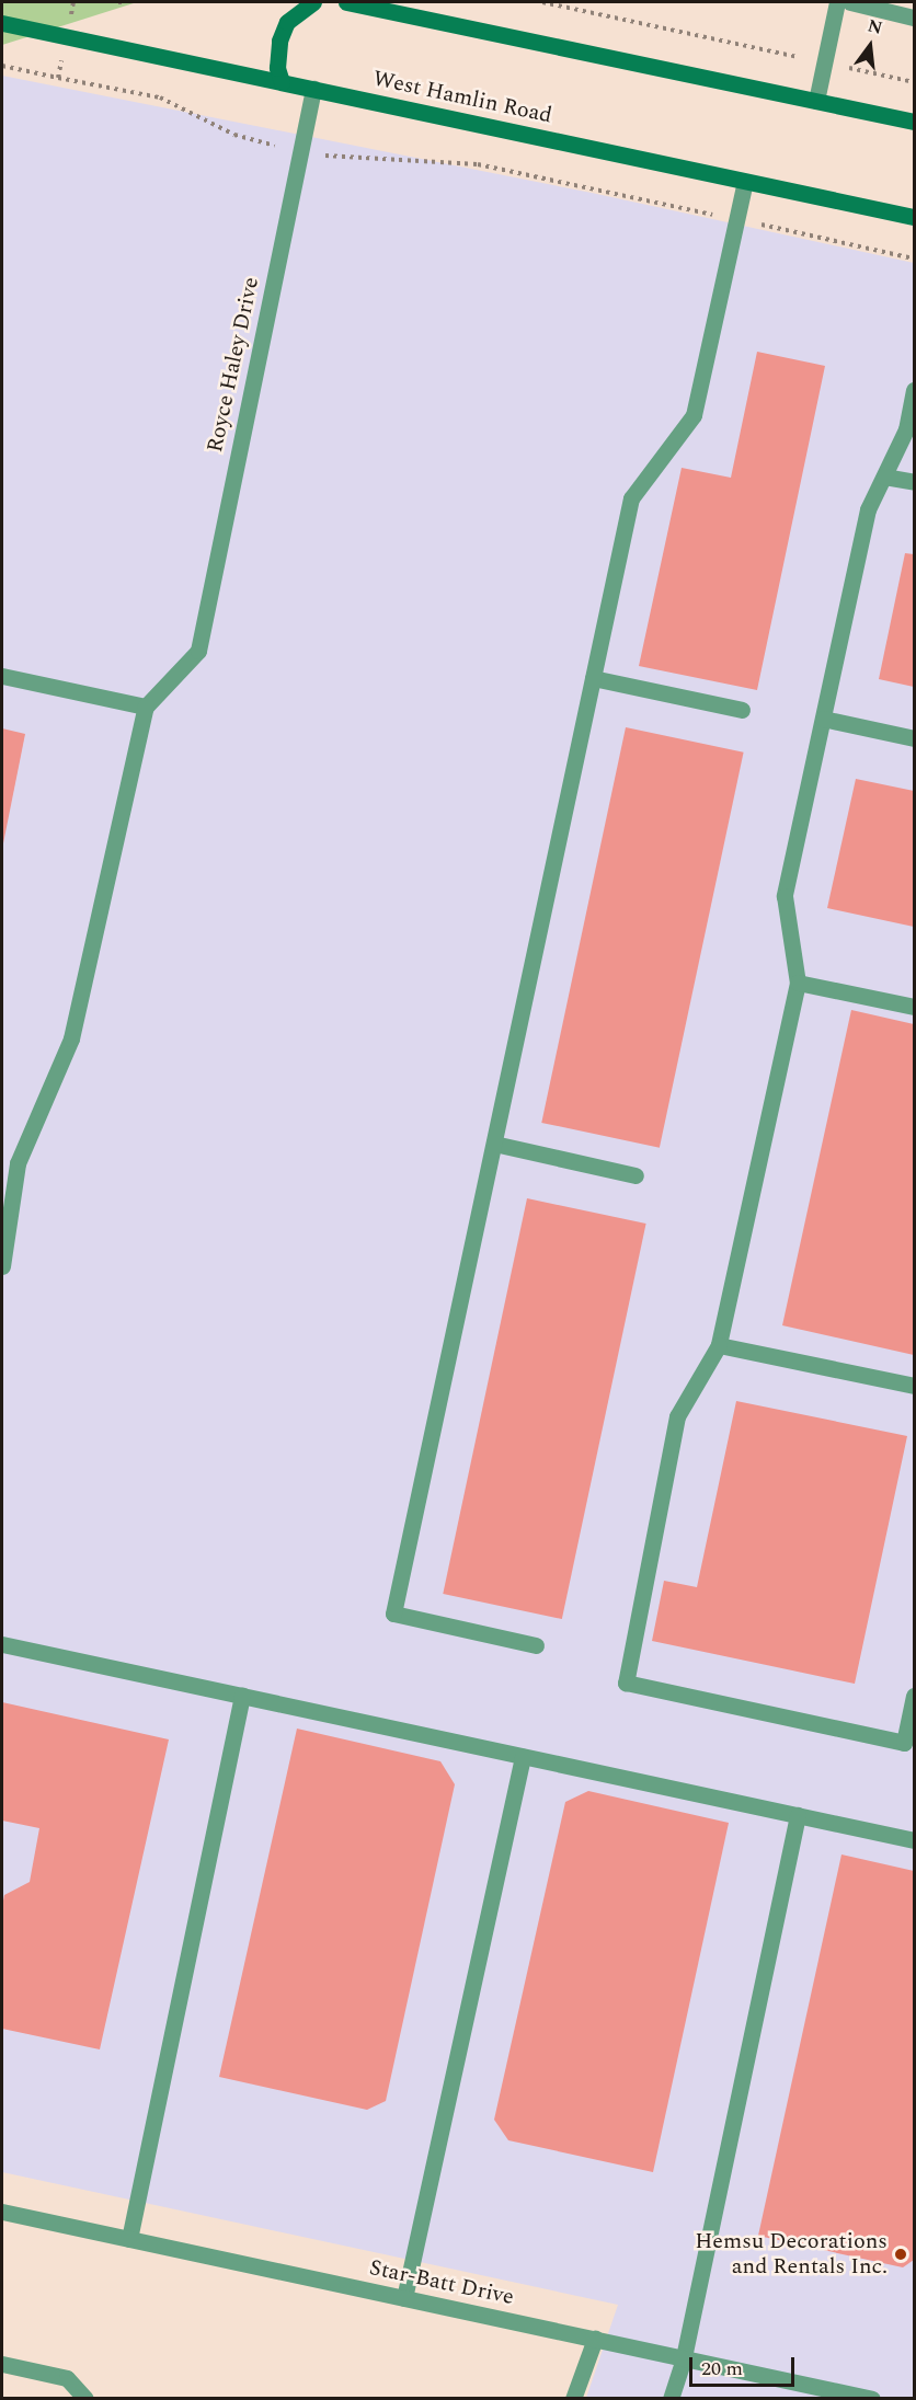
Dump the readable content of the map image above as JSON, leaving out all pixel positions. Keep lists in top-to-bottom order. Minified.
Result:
{"streets":{"main road":["West Hamlin Road"],"street":["Royce Haley Drive","Star-Batt Drive"]},"crossings":[["West Hamlin Road","Royce Haley Drive"]],"places":["Hemsu Decorations and Rentals Inc."],"scale_bar":"20 m","north":"top"}
